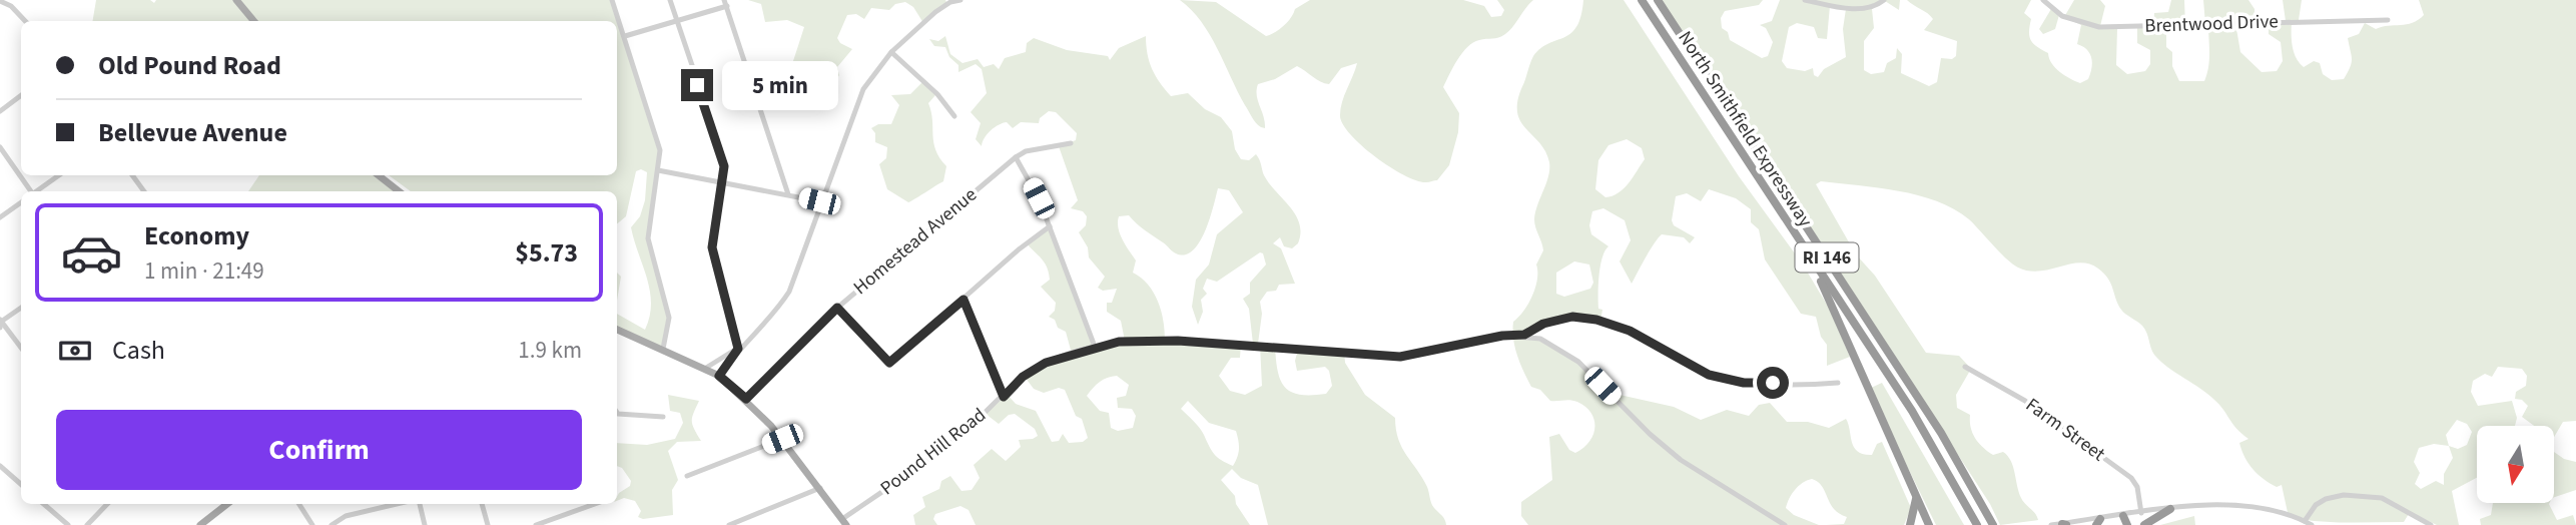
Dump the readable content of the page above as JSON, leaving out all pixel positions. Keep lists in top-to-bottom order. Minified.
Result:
{"streets":{"highway":["North Smithfield Expressway","RI 146"],"street":["Brentwood Drive","Homestead Avenue","Farm Street","Pound Hill Road"]},"north":"bottom","page":{"banner":["Old Pound Road","Bellevue Avenue"],"bubble":"5 min","list":[{"name":"Economy","note":"1 min · 21:49","value":"$5.73"}],"pay":["Cash","1.9 km"],"buttons":"Confirm"}}
